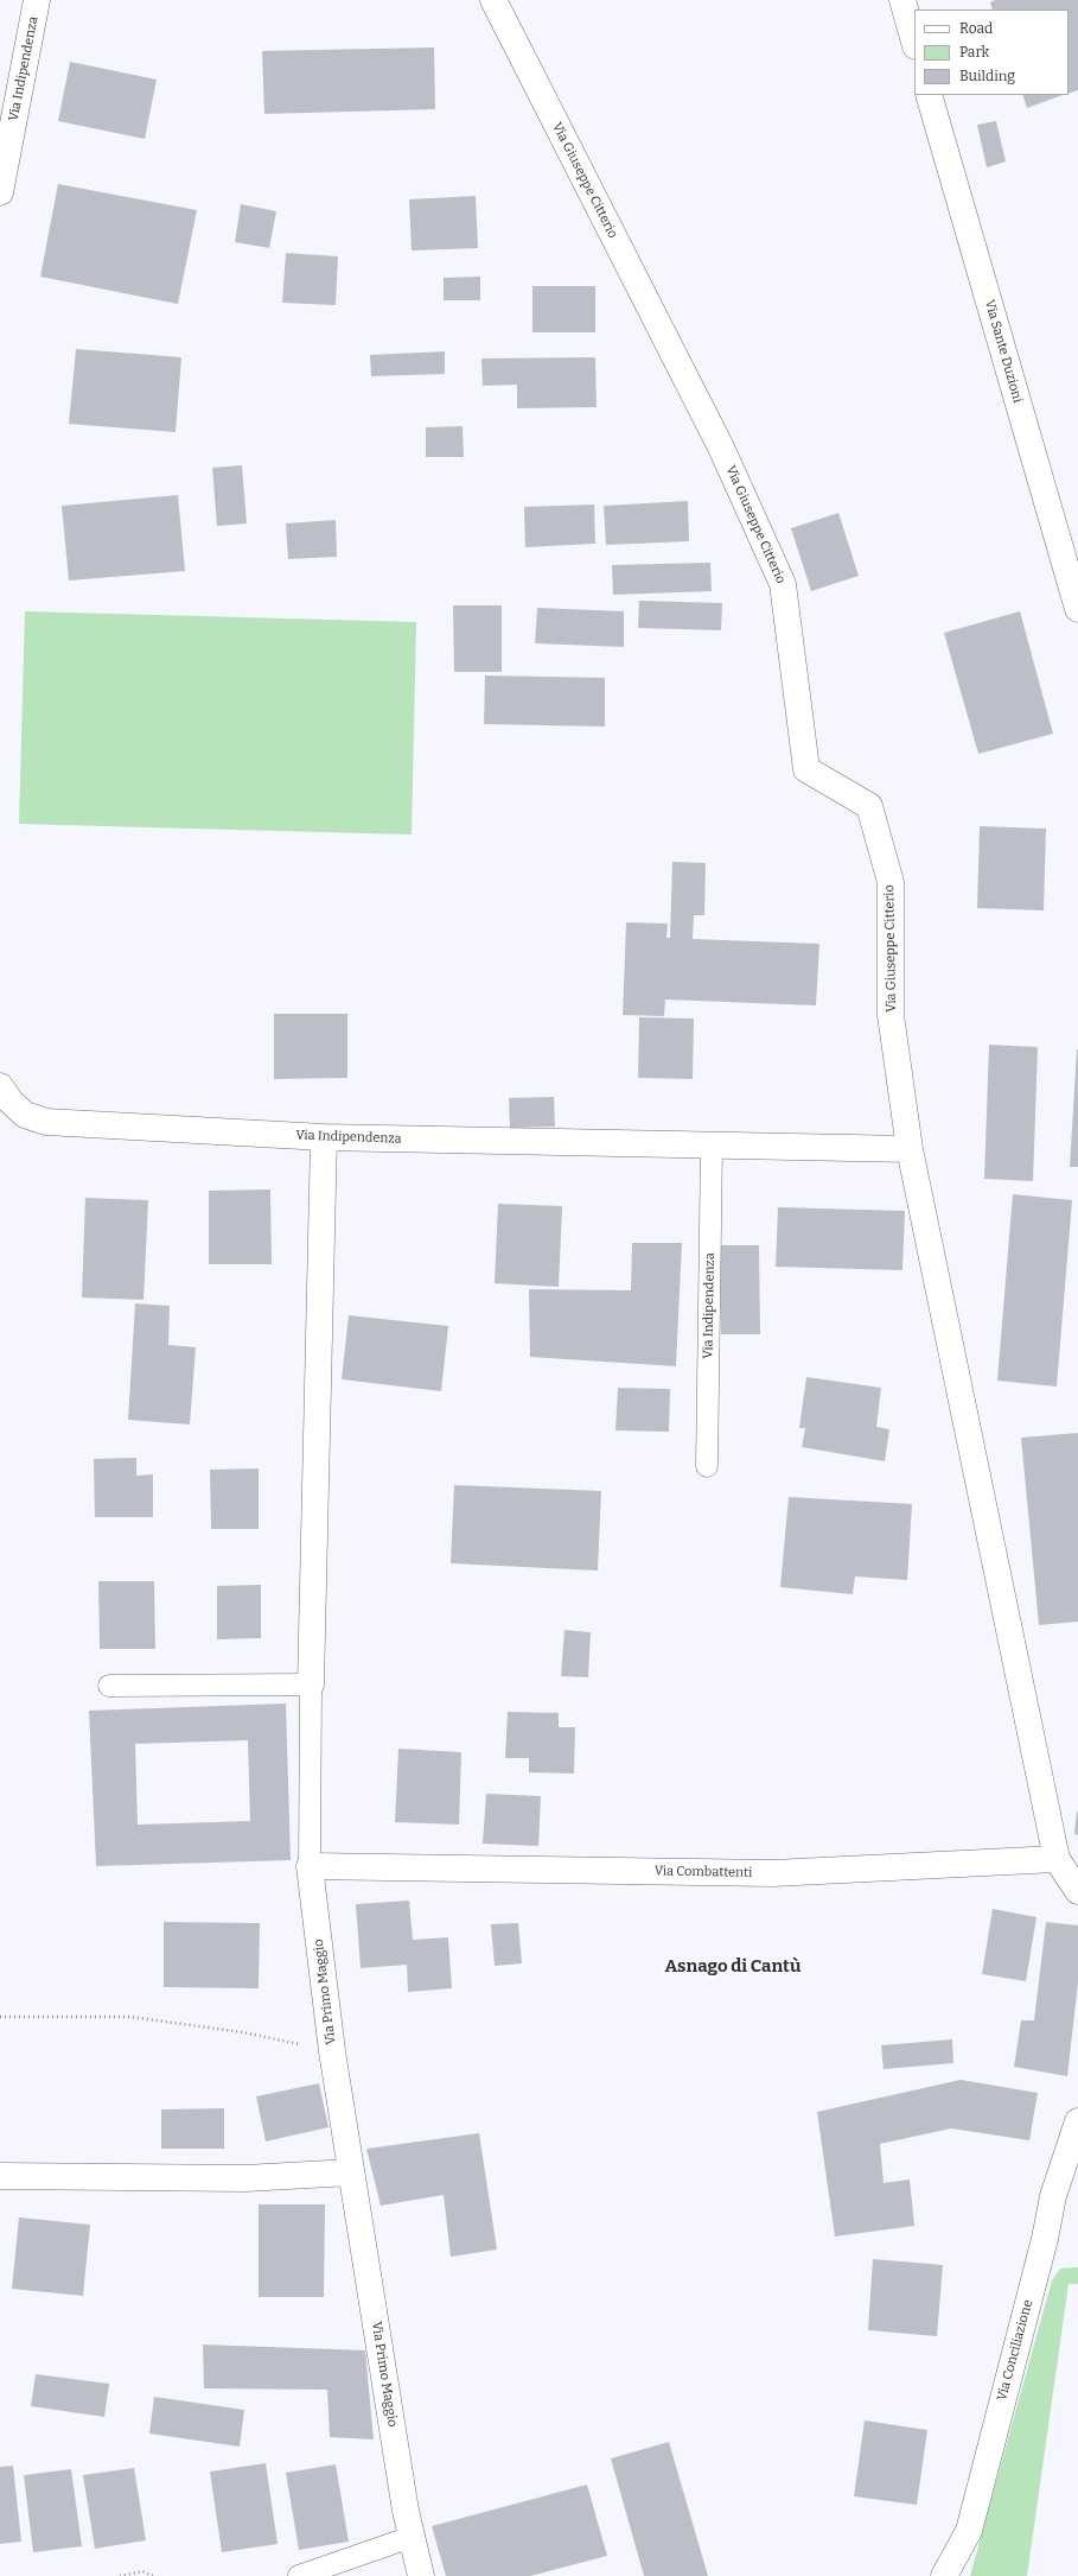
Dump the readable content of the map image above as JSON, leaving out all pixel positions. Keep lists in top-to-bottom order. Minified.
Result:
{"streets":{"street":["Via Indipendenza","Via Giuseppe Citterio","Via Sante Duzioni","Via Combattenti","Via Primo Maggio","Via Conciliazione"]},"crossings":[["Via Indipendenza","Via Giuseppe Citterio"],["Via Combattenti","Via Primo Maggio"]],"districts":["Asnago di Cantù"],"legend":["Road","Park","Building"]}
